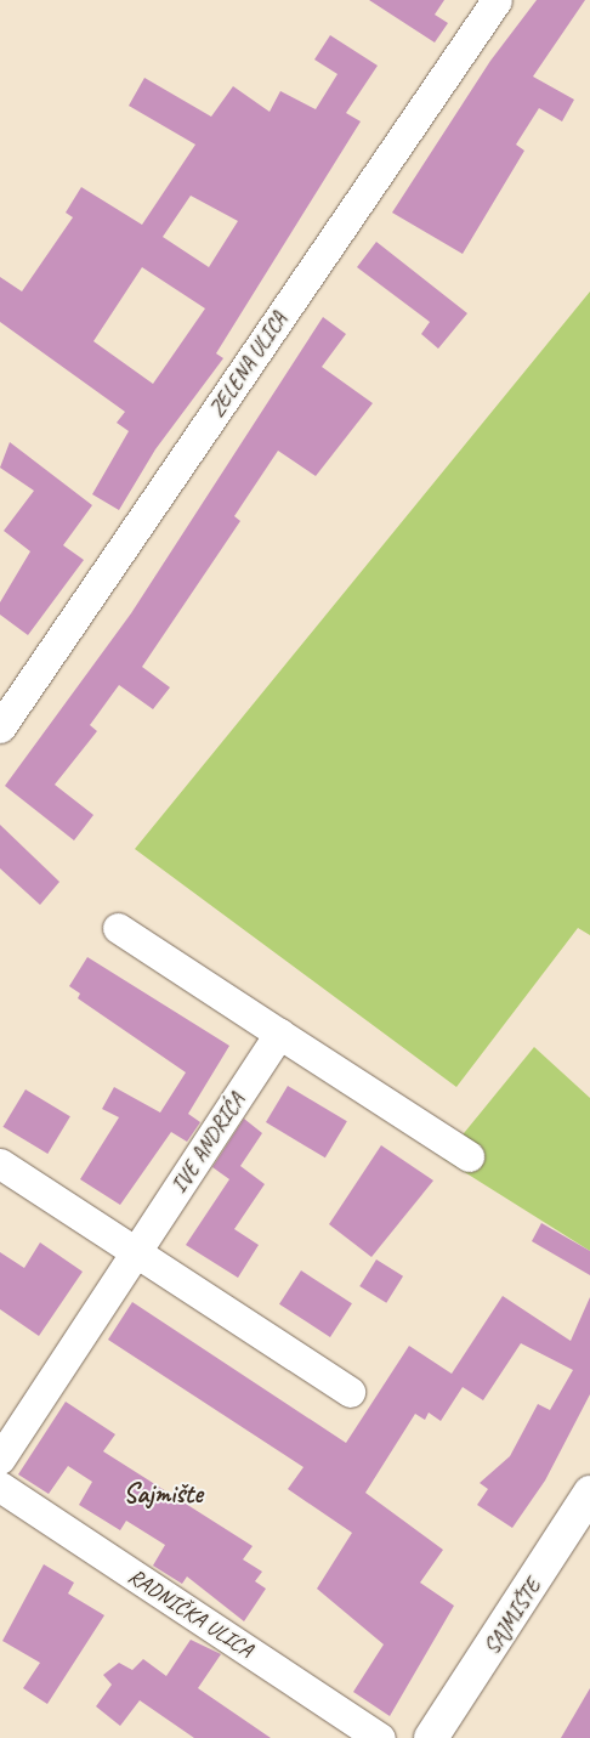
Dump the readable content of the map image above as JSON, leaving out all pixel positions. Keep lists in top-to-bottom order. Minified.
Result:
{"streets":{"main road":["SAJMIŠTE"],"street":["ZELENA ULICA","IVE ANDRIĆA","RADNIČKA ULICA"]},"districts":["Sajmište"]}
